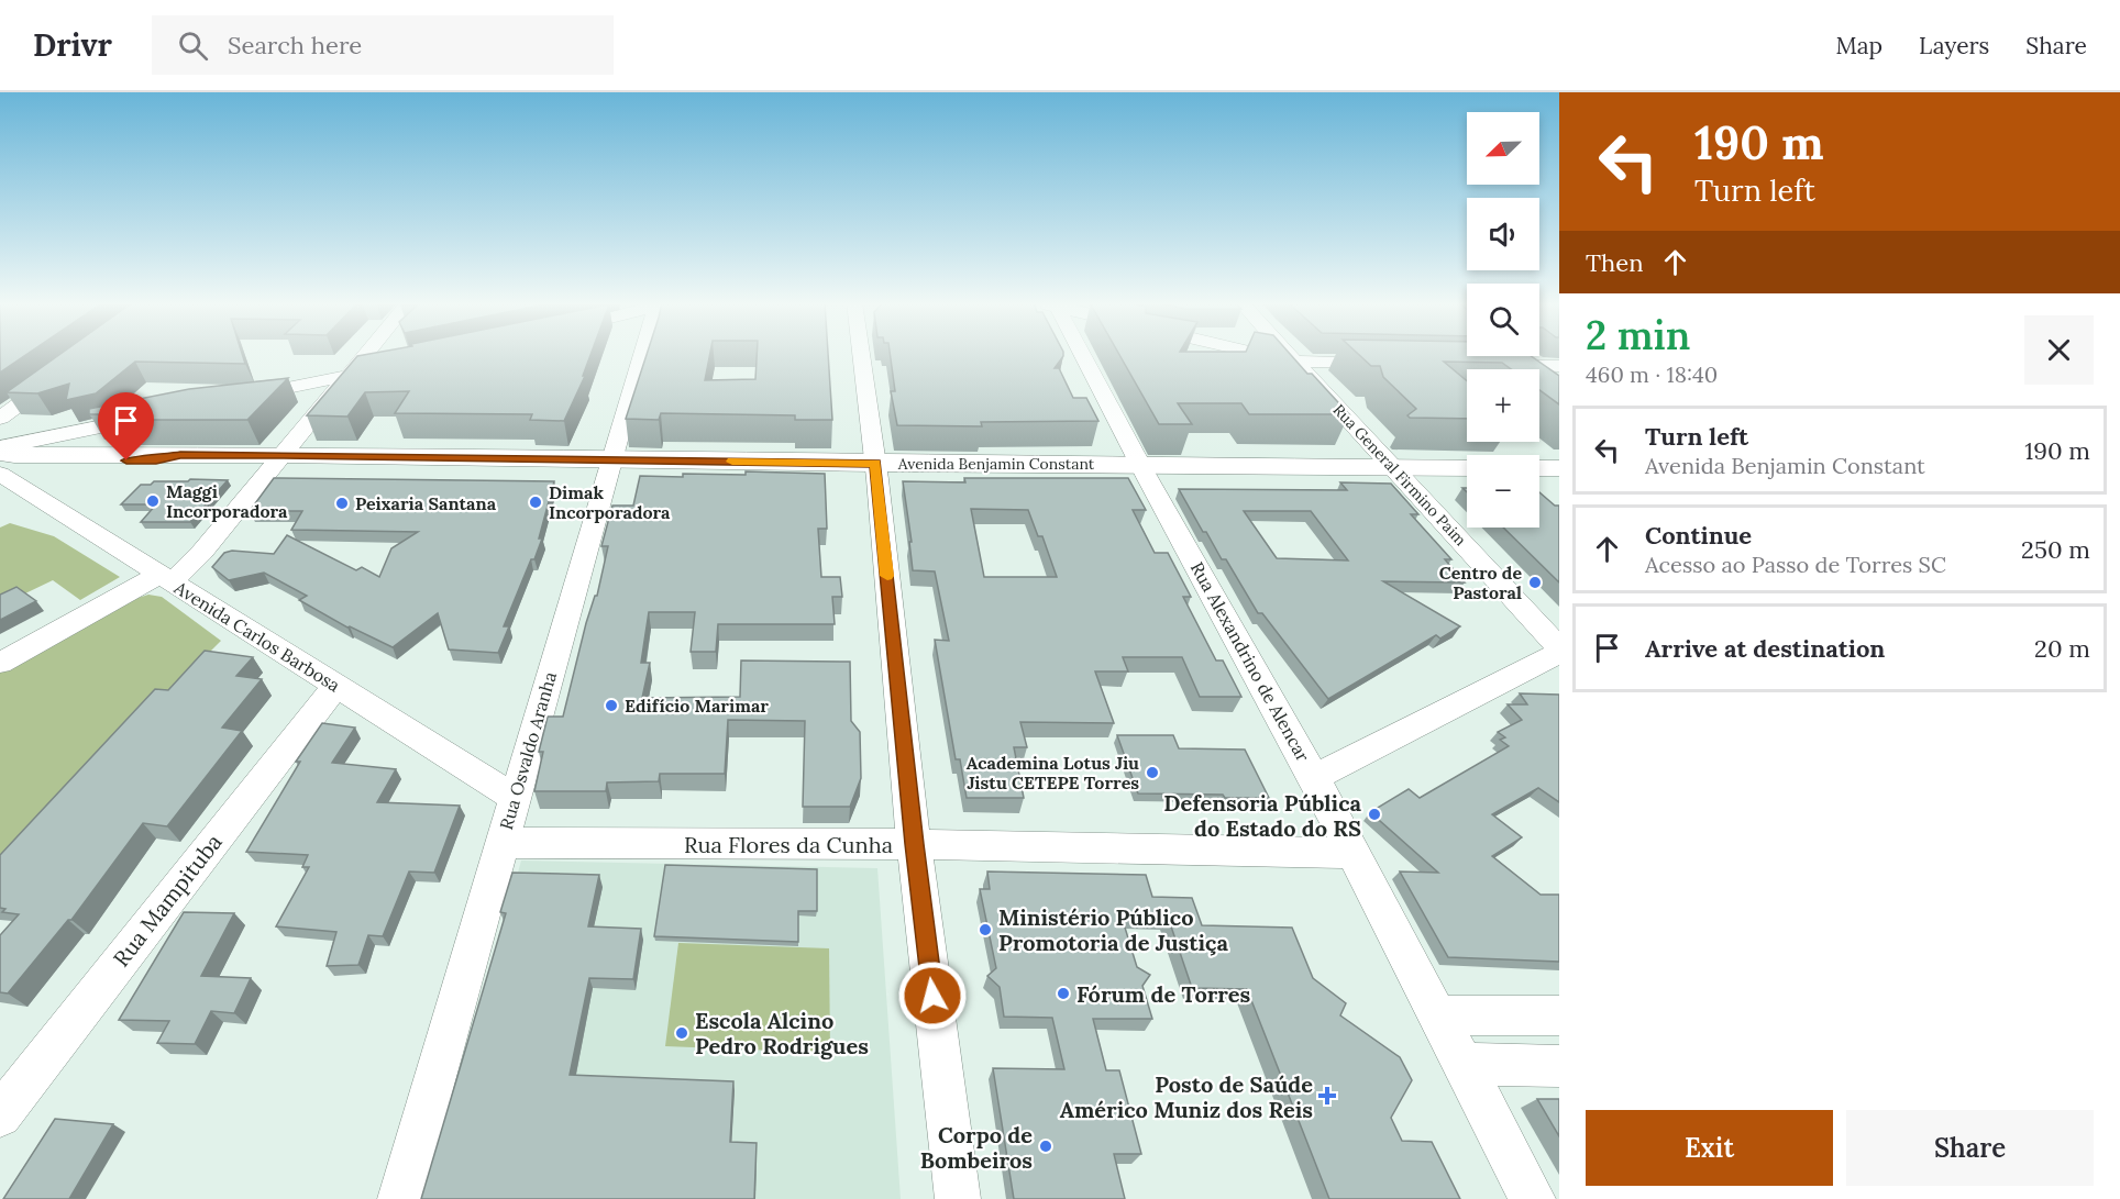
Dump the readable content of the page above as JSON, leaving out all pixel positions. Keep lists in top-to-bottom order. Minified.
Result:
{"streets":{"main road":["Avenida Benjamin Constant"],"street":["Rua General Firmino Paim","Avenida Carlos Barbosa","Rua Alexandrino de Alencar","Rua Osvaldo Aranha","Rua Flores da Cunha","Rua Mampituba"]},"crossings":[["Avenida Benjamin Constant","Rua General Firmino Paim"],["Avenida Benjamin Constant","Avenida Carlos Barbosa"],["Avenida Benjamin Constant","Rua Alexandrino de Alencar"],["Avenida Benjamin Constant","Rua Osvaldo Aranha"],["Avenida Carlos Barbosa","Rua Osvaldo Aranha"],["Avenida Carlos Barbosa","Rua Mampituba"],["Rua Alexandrino de Alencar","Rua Flores da Cunha"],["Rua Osvaldo Aranha","Rua Flores da Cunha"]],"places":{"other":["Maggi Incorporadora","Dimak Incorporadora","Peixaria Santana","Centro de Pastoral","Edifício Marimar","Academina Lotus Jiu Jistu CETEPE Torres","Defensoria Pública do Estado do RS","Ministério Público Promotoria de Justiça","Fórum de Torres","Escola Alcino Pedro Rodrigues","Corpo de Bombeiros"],"health":["Posto de Saúde Américo Muniz dos Reis"]},"north":"bottom left","page":{"header":"Drivr","search":"Search here","nav":["Map","Layers","Share"],"turn":["190 m","Turn left"],"map_buttons":["+","−"],"then":"Then","heading":["2 min","460 m · 18:40"],"list":[{"name":"Turn left","note":"Avenida Benjamin Constant","value":"190 m"},{"name":"Continue","note":"Acesso ao Passo de Torres SC","value":"250 m"},{"name":"Arrive at destination","value":"20 m"}],"buttons":["Exit","Share"]}}
